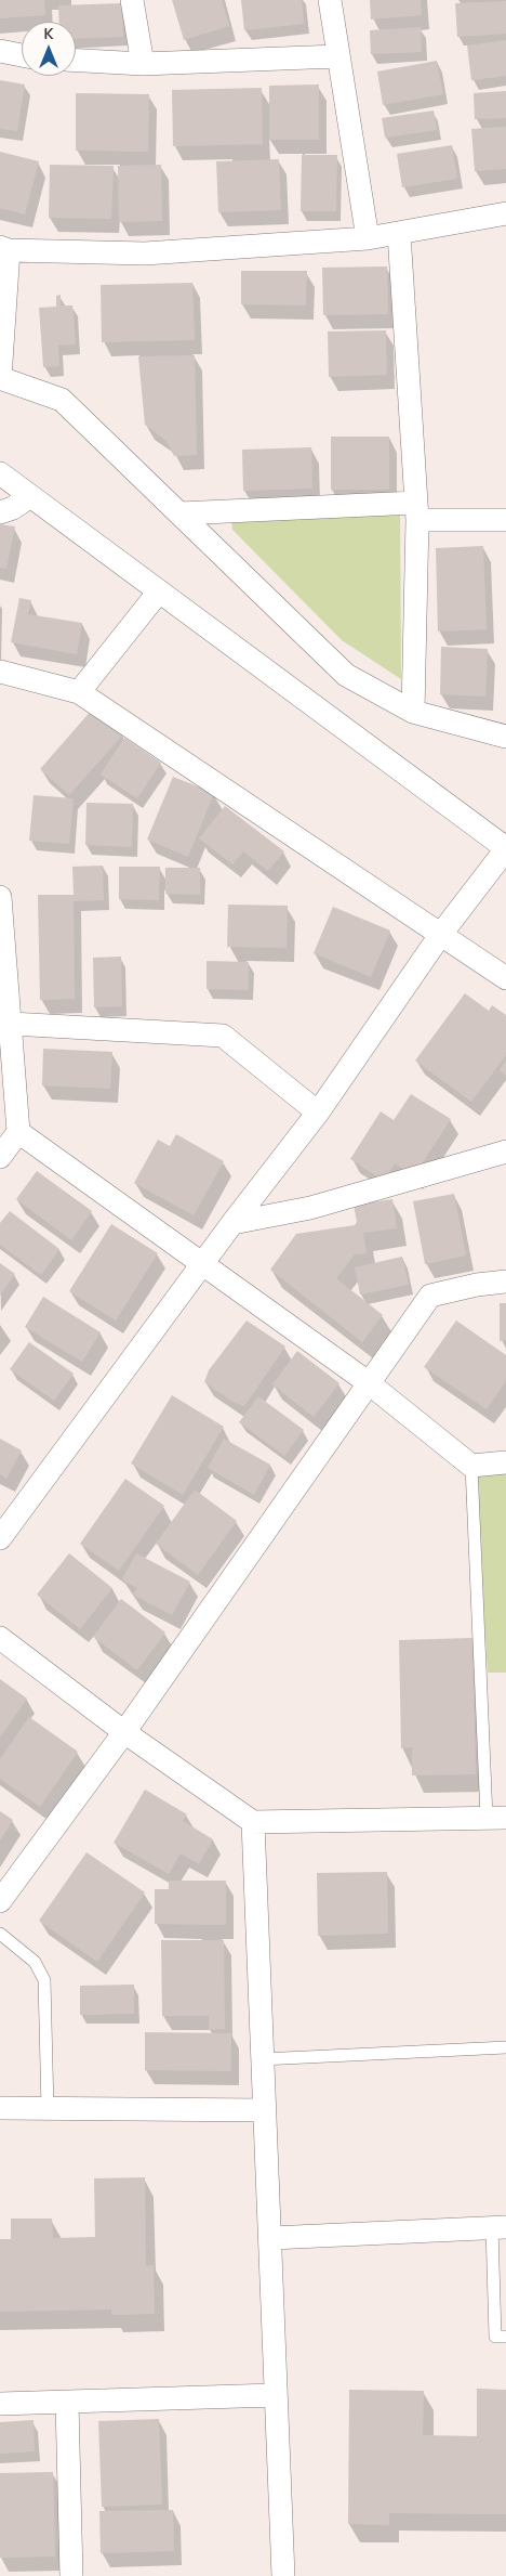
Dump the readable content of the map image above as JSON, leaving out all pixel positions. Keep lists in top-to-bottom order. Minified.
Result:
{"north":"top"}
